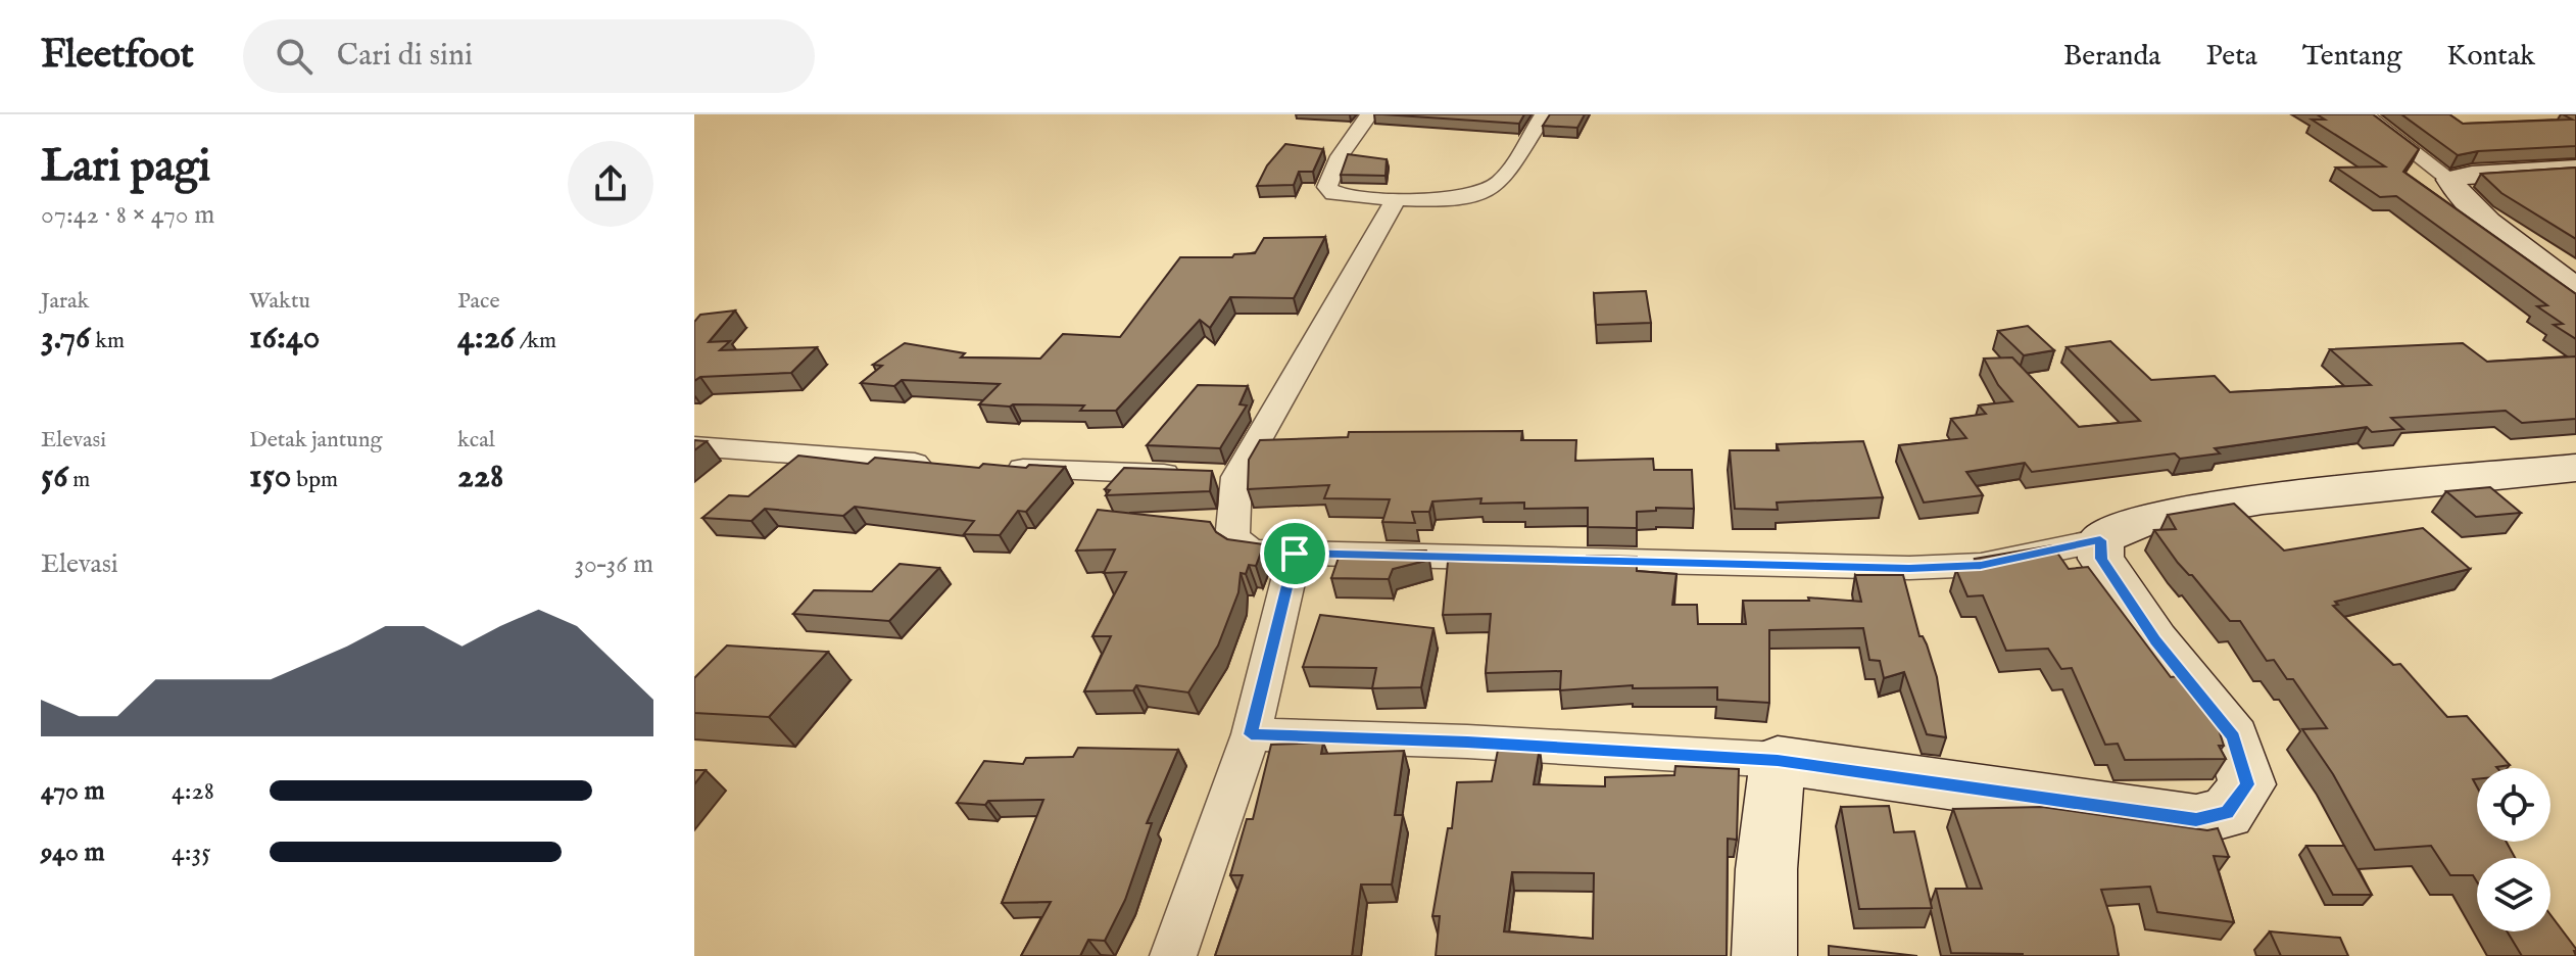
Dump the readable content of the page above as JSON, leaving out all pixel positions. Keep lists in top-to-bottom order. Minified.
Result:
{"page":{"header":"Fleetfoot","search":"Cari di sini","nav":["Beranda","Peta","Tentang","Kontak"],"heading":["Lari pagi","07:42 · 8 × 470 m"],"stats":[["Jarak","3.76 km"],["Waktu","16:40"],["Pace","4:26 /km"],["Elevasi","56 m"],["Detak jantung","150 bpm"],["kcal","228"]],"chart":["Elevasi","30–36 m"],"list":[{"name":"470 m","note":"4:28"},{"name":"940 m","note":"4:35"}]}}
